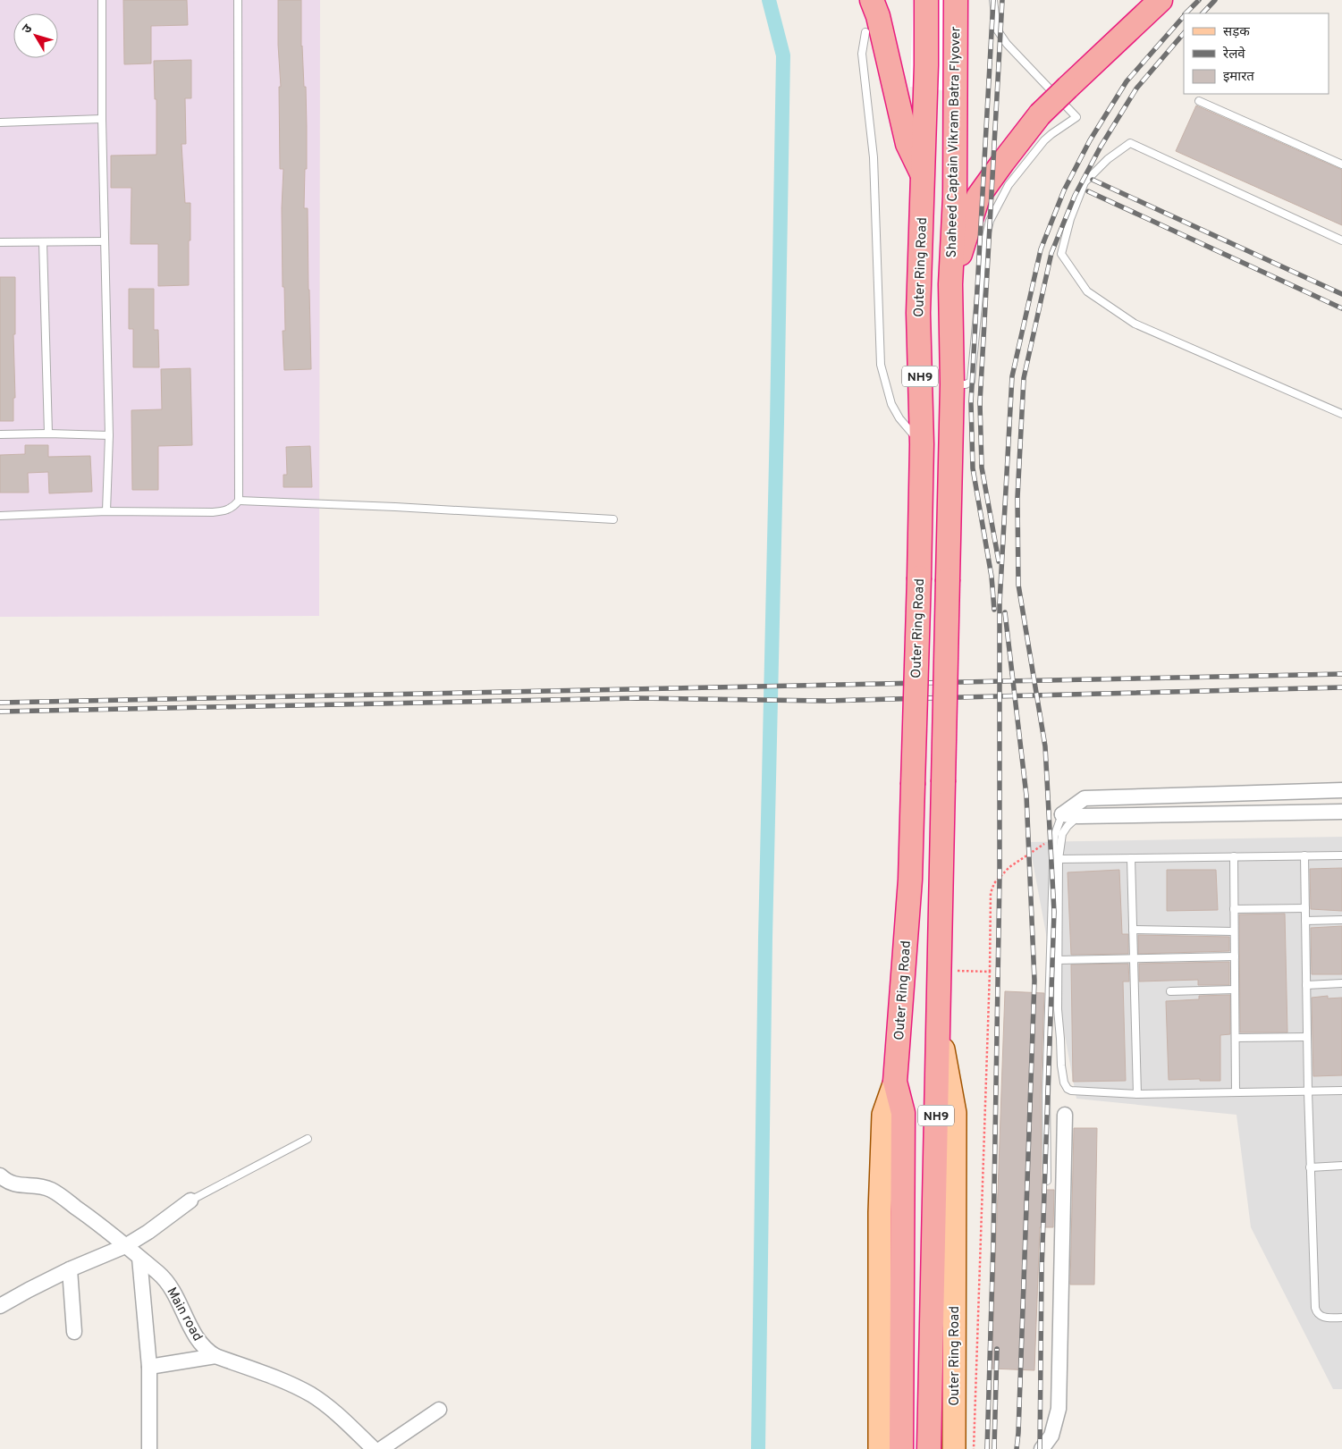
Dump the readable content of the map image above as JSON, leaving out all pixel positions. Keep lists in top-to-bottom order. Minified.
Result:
{"streets":{"highway":["Shaheed Captain Vikram Batra Flyover","Outer Ring Road","NH9"],"street":["Main road"]},"crossings":[["Shaheed Captain Vikram Batra Flyover","Outer Ring Road"]],"legend":["सड़क","रेलवे","इमारत"],"north":"top left"}
